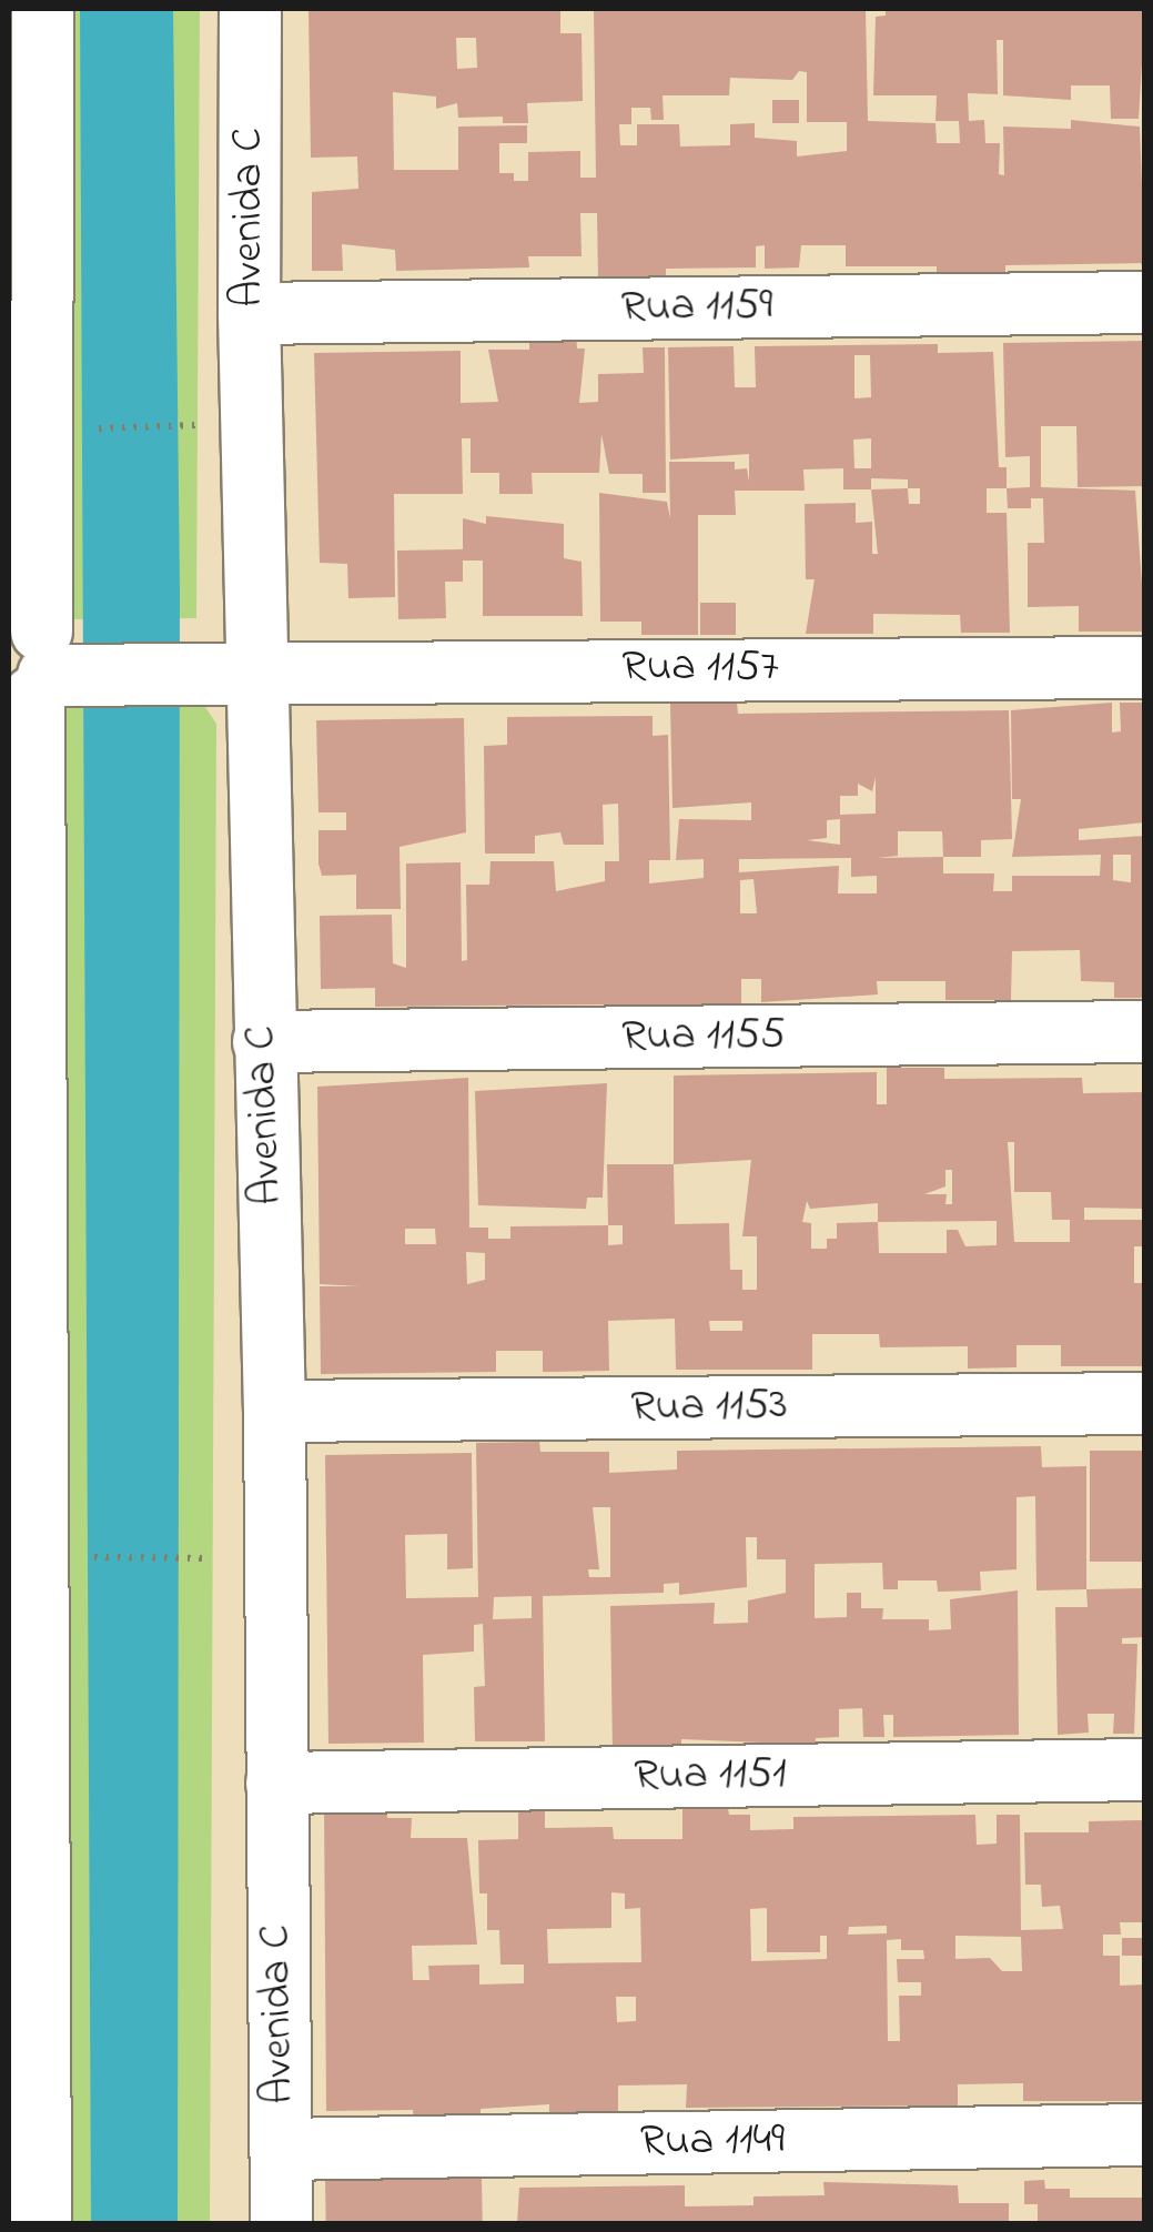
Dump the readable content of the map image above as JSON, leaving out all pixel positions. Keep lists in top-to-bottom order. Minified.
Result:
{"streets":{"street":["Avenida C","Rua 1159","Rua 1157","Rua 1155","Rua 1153","Rua 1151","Rua 1149"]},"crossings":[["Avenida C","Rua 1159"],["Avenida C","Rua 1157"],["Avenida C","Rua 1155"],["Avenida C","Rua 1153"],["Avenida C","Rua 1151"],["Avenida C","Rua 1149"]]}
